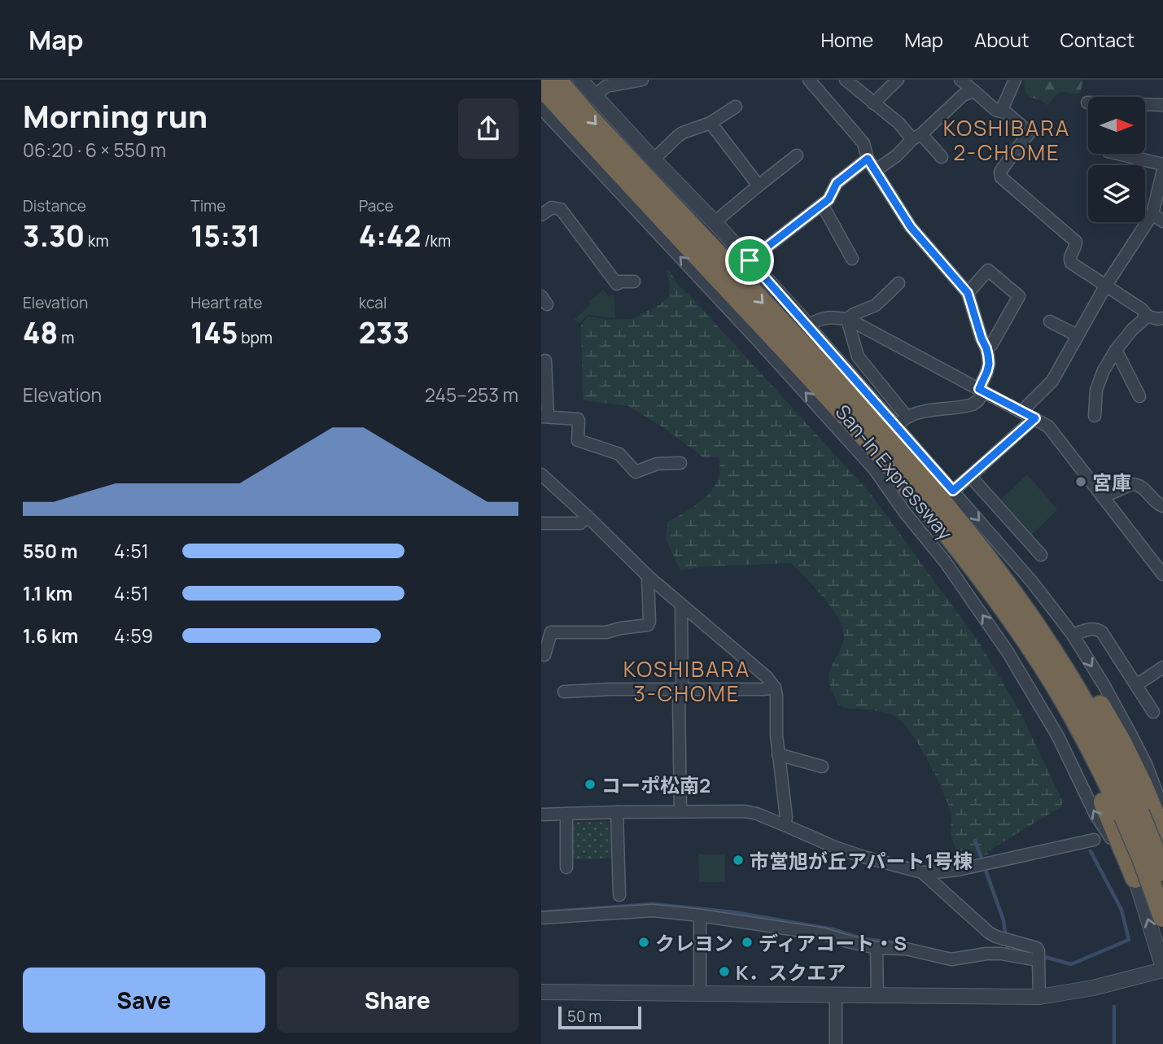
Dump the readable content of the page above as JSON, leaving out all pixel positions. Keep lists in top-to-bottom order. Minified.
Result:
{"streets":{"highway":["San-In Expressway"]},"districts":["KOSHIBARA 2-CHOME","KOSHIBARA 3-CHOME"],"places":["宮庫","コーポ松南2","市営旭が丘アパート1号棟","クレヨン","ディアコート・S","K．スクエア"],"scale_bar":"50 m","north":"right","page":{"header":"Map","nav":["Home","Map","About","Contact"],"heading":["Morning run","06:20 · 6 × 550 m"],"stats":[["Distance","3.30 km"],["Time","15:31"],["Pace","4:42 /km"],["Elevation","48 m"],["Heart rate","145 bpm"],["kcal","233"]],"chart":["Elevation","245–253 m"],"list":[{"name":"550 m","note":"4:51"},{"name":"1.1 km","note":"4:51"},{"name":"1.6 km","note":"4:59"}],"buttons":["Save","Share"],"scale":"50 m"}}
